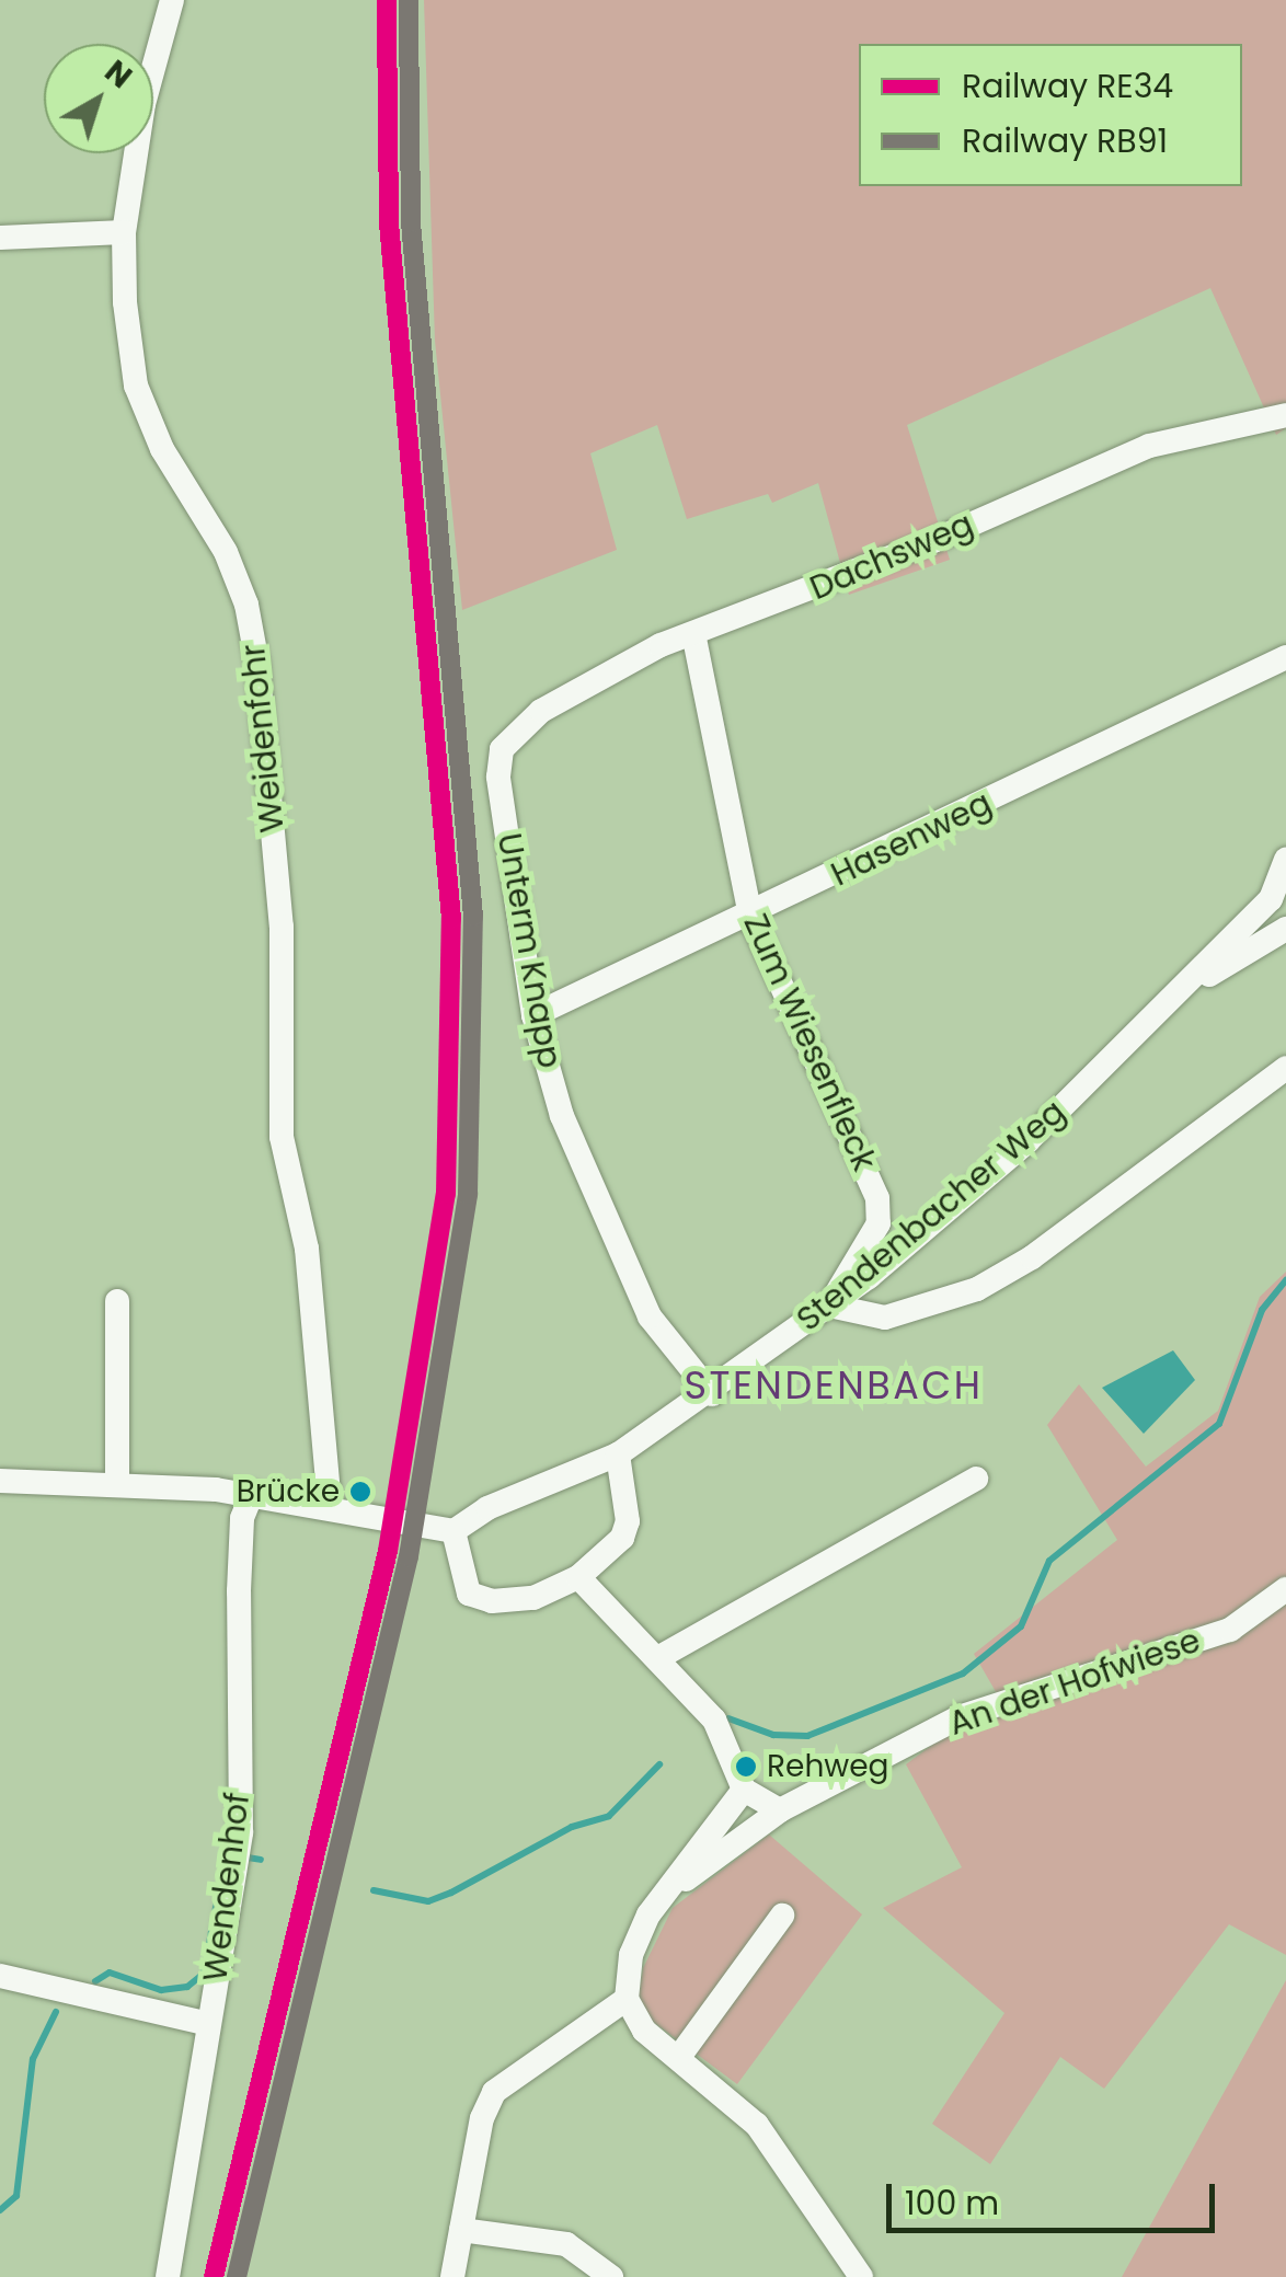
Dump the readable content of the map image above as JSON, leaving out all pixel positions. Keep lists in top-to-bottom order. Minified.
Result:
{"streets":{"street":["Dachsweg","Weidenfohr","Hasenweg","Unterm Knapp","Zum Wiesenfleck","Stendenbacher Weg","An der Hofwiese","Wendenhof"]},"crossings":[["Dachsweg","Unterm Knapp"],["Dachsweg","Zum Wiesenfleck"],["Hasenweg","Unterm Knapp"],["Hasenweg","Zum Wiesenfleck"],["Unterm Knapp","Stendenbacher Weg"],["Zum Wiesenfleck","Stendenbacher Weg"]],"districts":["STENDENBACH"],"places":["Brücke","Rehweg"],"lines":["rail line RE34","rail line RB91"],"legend":["Railway RE34","Railway RB91"],"scale_bar":"100 m","north":"top right"}
